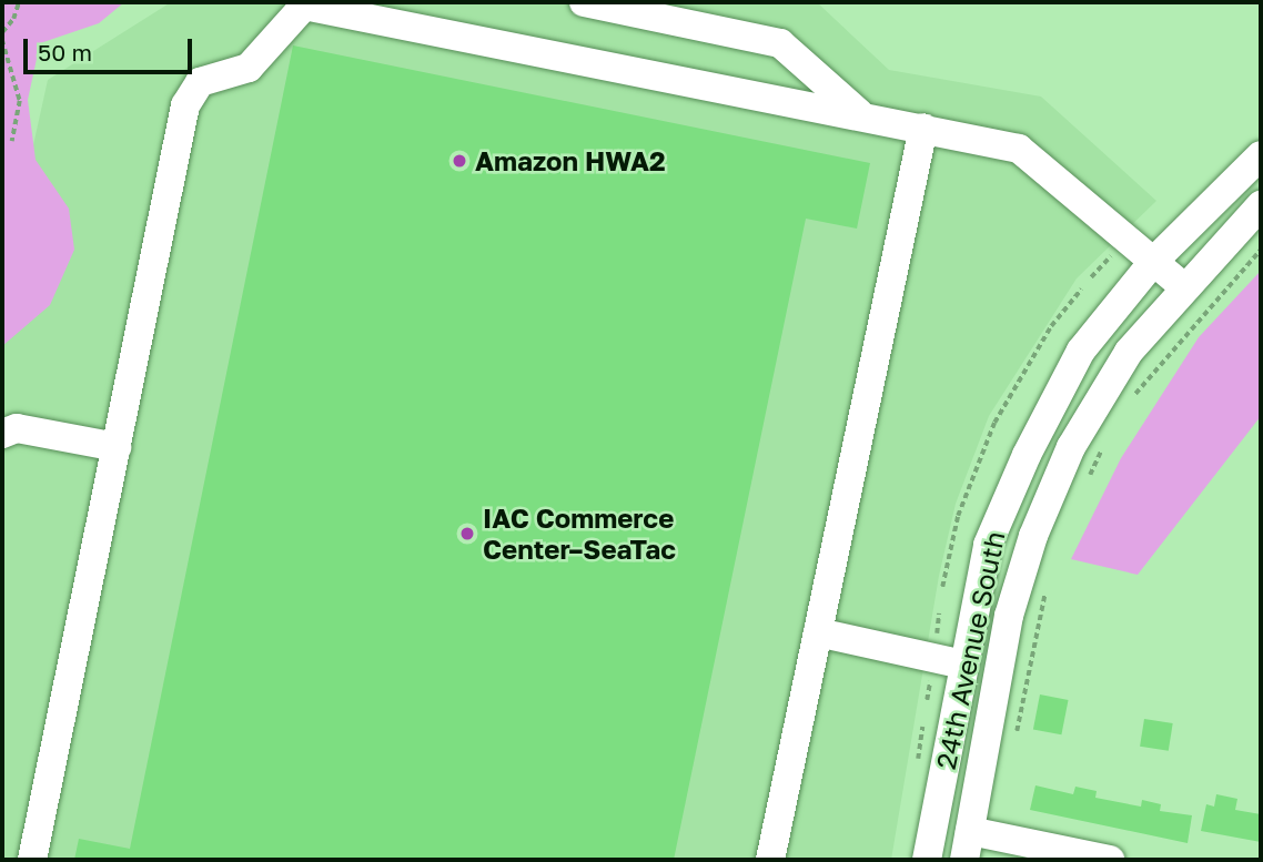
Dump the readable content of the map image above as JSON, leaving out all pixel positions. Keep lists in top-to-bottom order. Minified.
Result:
{"streets":{"street":["24th Avenue South"]},"places":["Amazon HWA2","IAC Commerce Center–SeaTac"],"scale_bar":"50 m"}
